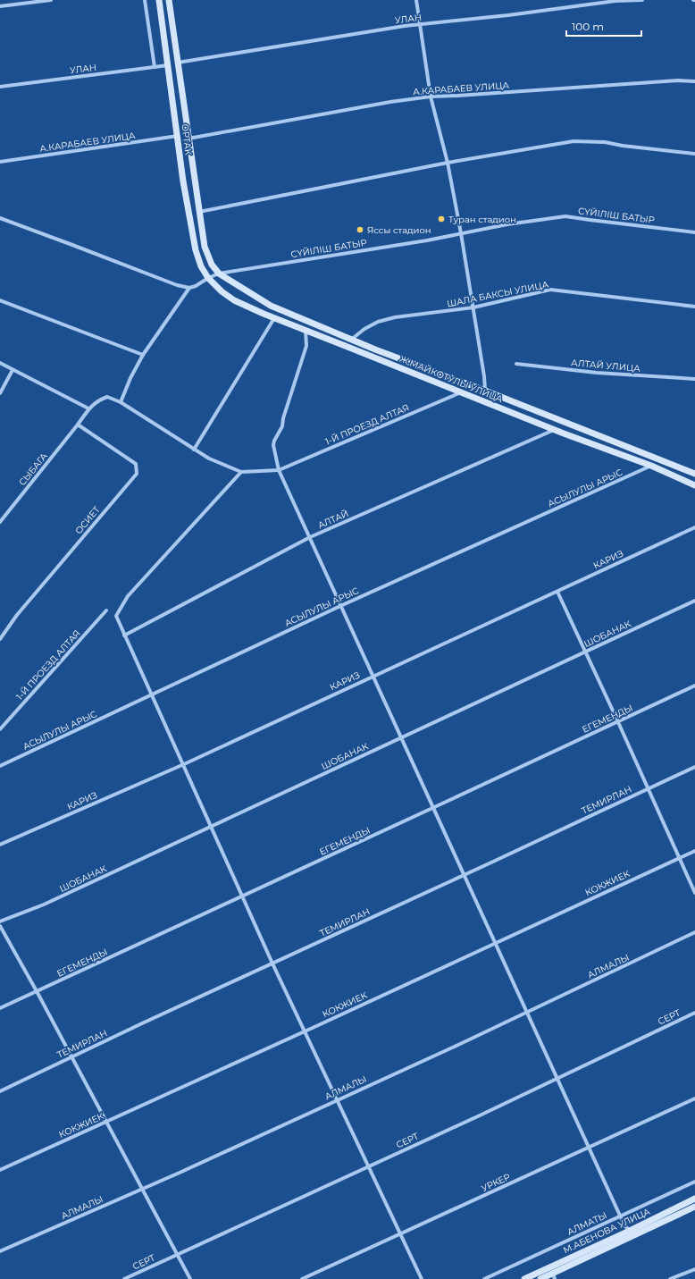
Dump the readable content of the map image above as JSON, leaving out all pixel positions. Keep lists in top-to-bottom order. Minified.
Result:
{"streets":{"street":["УЛАН","А.КАРАБАЕВ УЛИЦА","ОРТАК","СҮЙІЛІШ БАТЫР","ШАЛА БАКСЫ УЛИЦА","АЛТАЙ УЛИЦА","Ж.МАЙКОТУЛЫ УЛИЦА","1-Й ПРОЕЗД АЛТАЯ","СЫБАГА","АСЫЛУЛЫ АРЫС","АЛТАЙ","ОСИЕТ","КАРИЗ","ШОБАНАК","ЕГЕМЕНДЫ","ТЕМИРЛАН","КОКЖИЕК","АЛМАЛЫ","СЕРТ","УРКЕР","АЛМАТЫ","М.АБЕНОВА УЛИЦА"]},"crossings":[["УЛАН","ОРТАК"],["А.КАРАБАЕВ УЛИЦА","ОРТАК"],["ОРТАК","СҮЙІЛІШ БАТЫР"],["ОРТАК","Ж.МАЙКОТУЛЫ УЛИЦА"],["СҮЙІЛІШ БАТЫР","Ж.МАЙКОТУЛЫ УЛИЦА"],["ШАЛА БАКСЫ УЛИЦА","Ж.МАЙКОТУЛЫ УЛИЦА"],["Ж.МАЙКОТУЛЫ УЛИЦА","1-Й ПРОЕЗД АЛТАЯ"],["Ж.МАЙКОТУЛЫ УЛИЦА","АСЫЛУЛЫ АРЫС"],["Ж.МАЙКОТУЛЫ УЛИЦА","АЛТАЙ"],["СЫБАГА","ОСИЕТ"]],"places":["Туран стадион","Яссы стадион"],"scale_bar":"100 m"}
